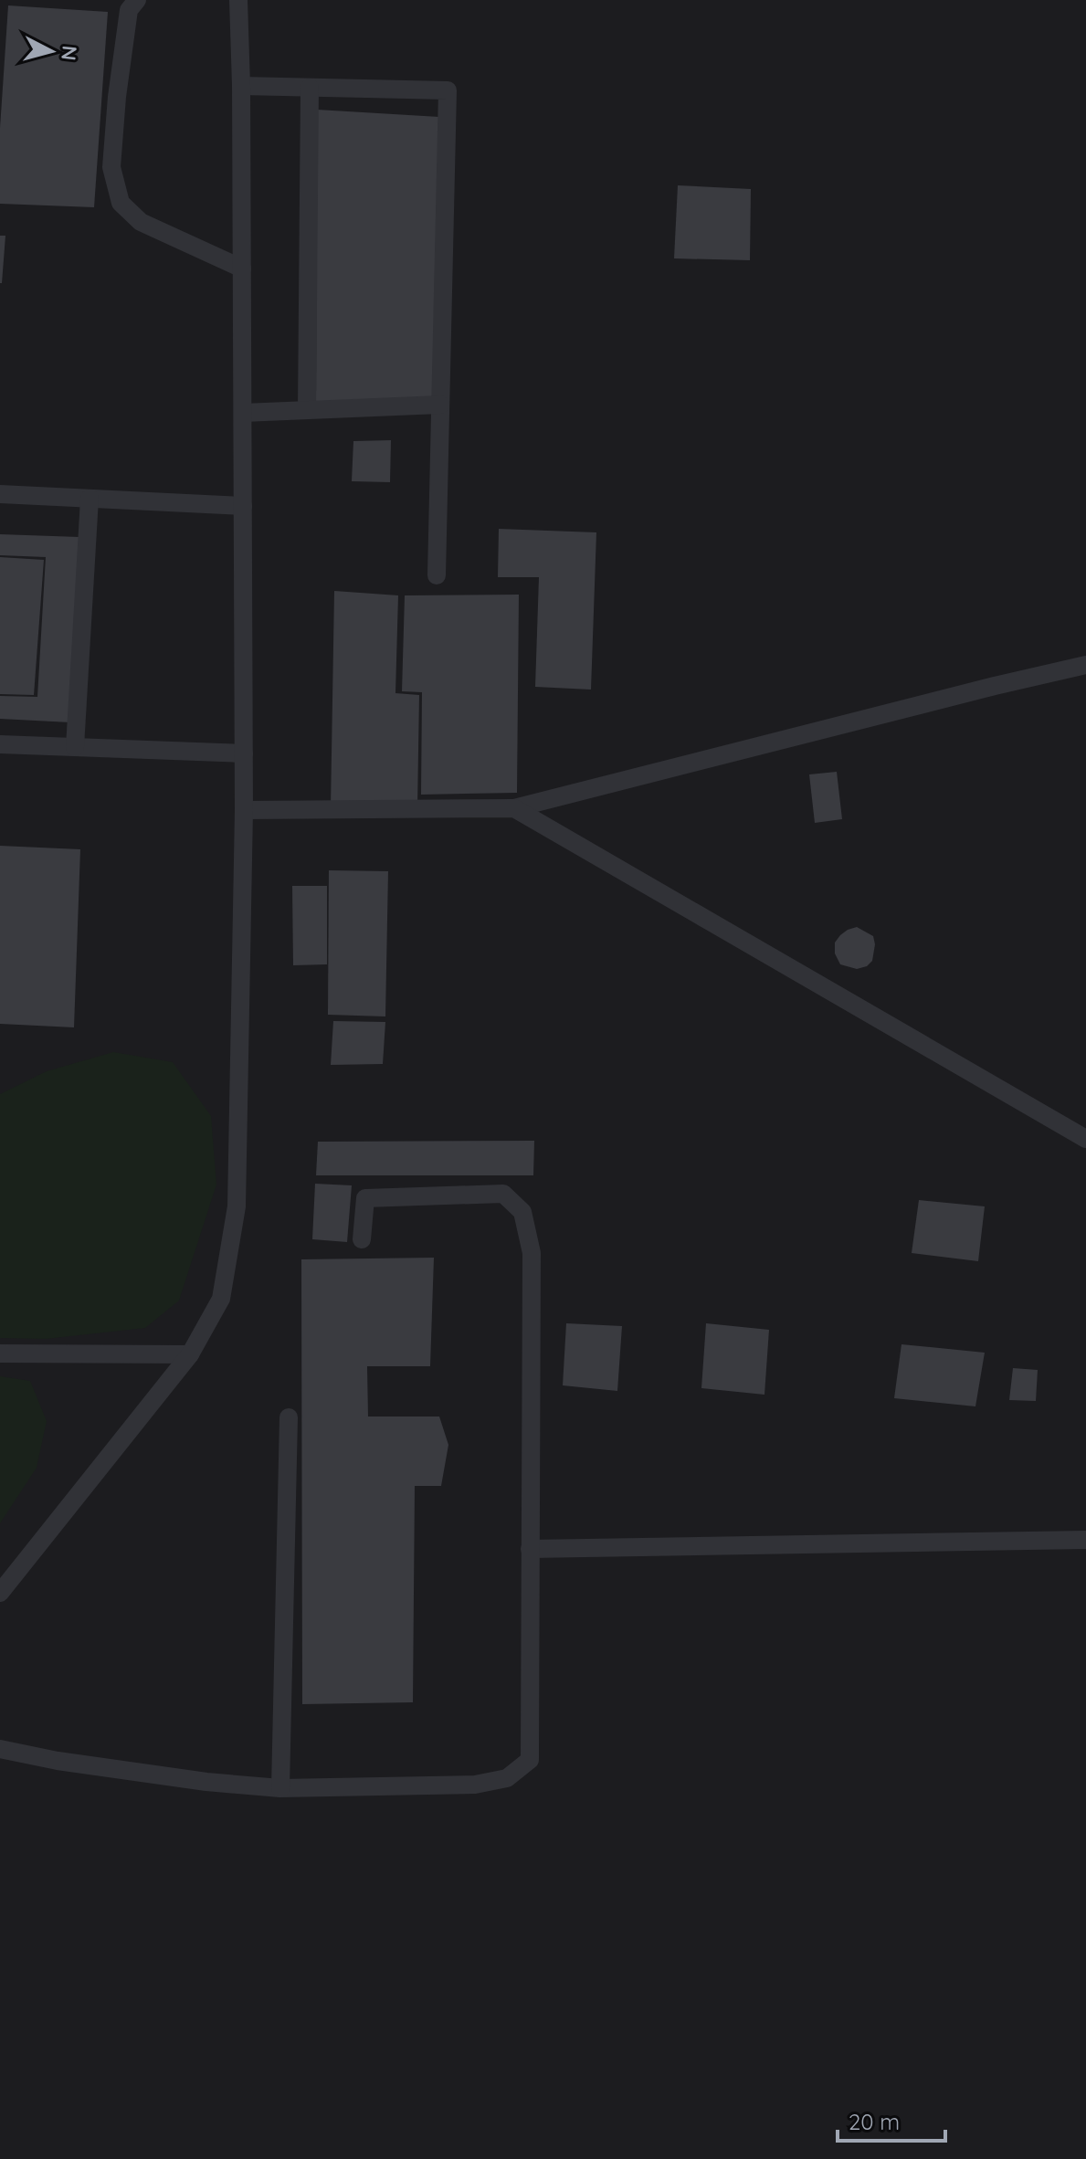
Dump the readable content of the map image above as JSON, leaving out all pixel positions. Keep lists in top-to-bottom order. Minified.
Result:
{"scale_bar":"20 m","north":"right"}
